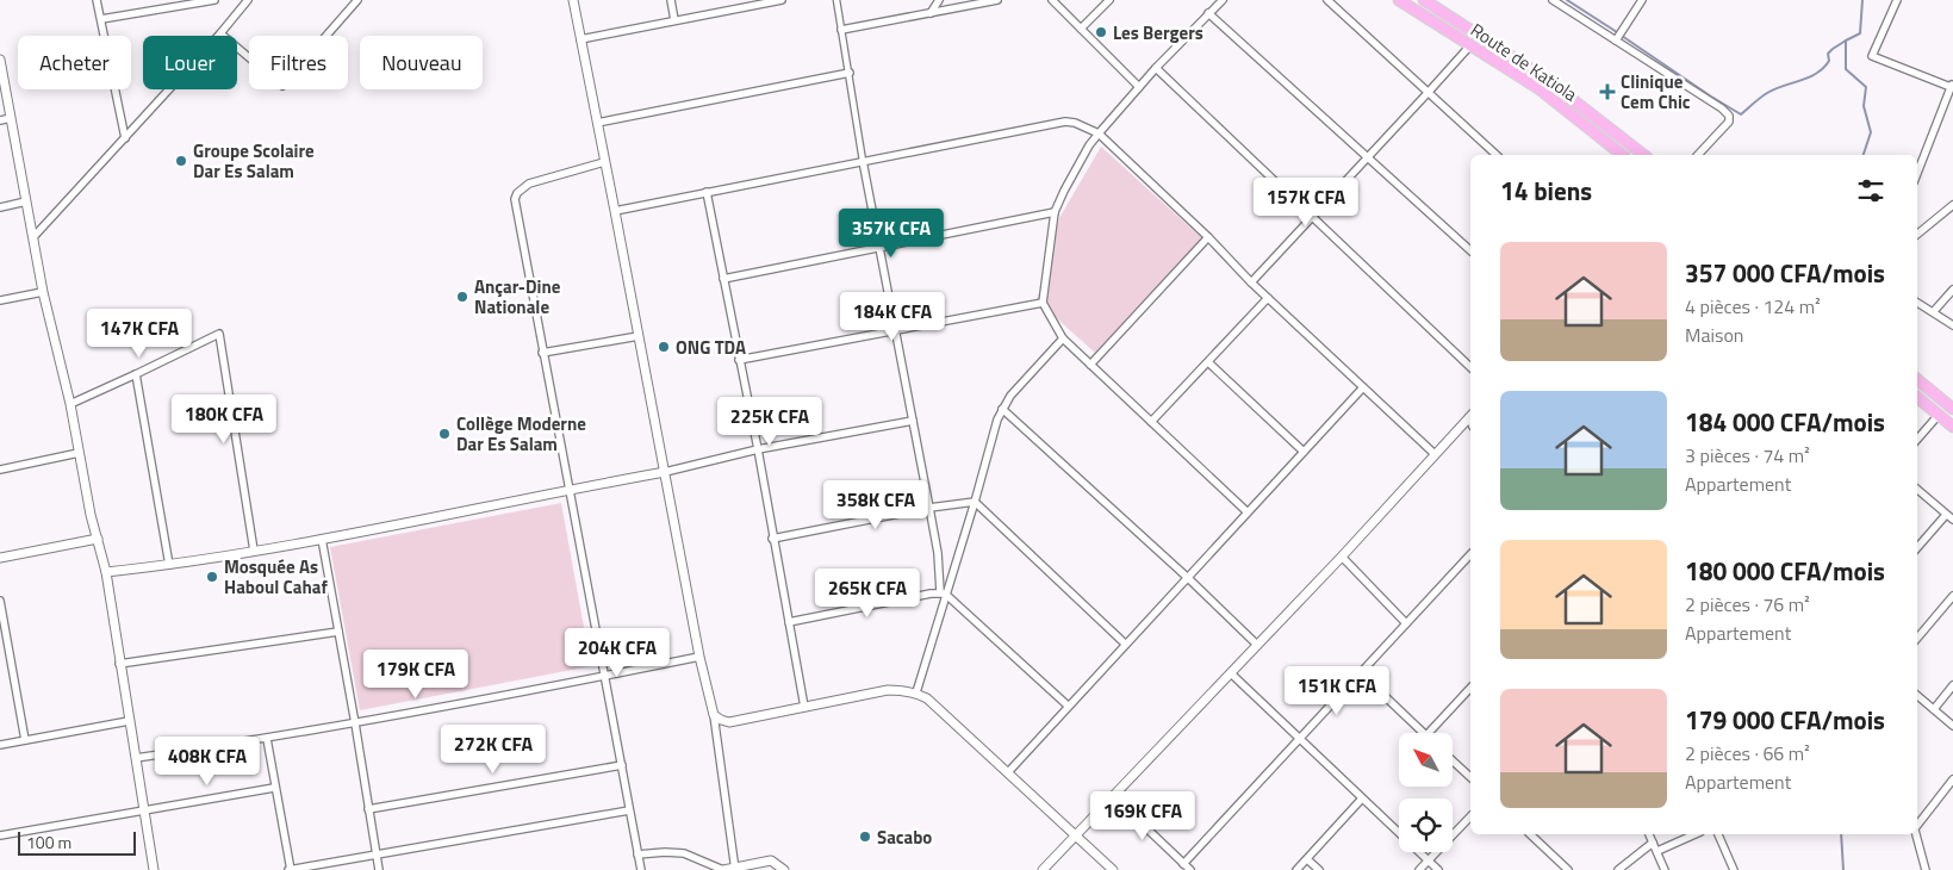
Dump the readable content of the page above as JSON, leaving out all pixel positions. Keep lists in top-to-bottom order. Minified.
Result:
{"streets":{"highway":["Route de Katiola"]},"places":{"other":["Les Bergers","Groupe Scolaire Dar Es Salam","Ançar-Dine Nationale","ONG TDA","Collège Moderne Dar Es Salam","Mosquée As Haboul Cahaf","Sacabo"],"health":["Clinique Cem Chic"]},"scale_bar":"100 m","north":"top left","page":{"chip":["Acheter","Louer","Filtres","Nouveau"],"heading":"14 biens","price":["157K CFA","357K CFA","184K CFA","147K CFA","180K CFA","225K CFA","358K CFA","265K CFA","204K CFA","179K CFA","151K CFA","272K CFA","408K CFA","169K CFA"],"list":[{"name":"357 000 CFA/mois","note":"4 pièces · 124 m² · Maison"},{"name":"184 000 CFA/mois","note":"3 pièces · 74 m² · Appartement"},{"name":"180 000 CFA/mois","note":"2 pièces · 76 m² · Appartement"},{"name":"179 000 CFA/mois","note":"2 pièces · 66 m² · Appartement"}],"scale":"100 m"}}
